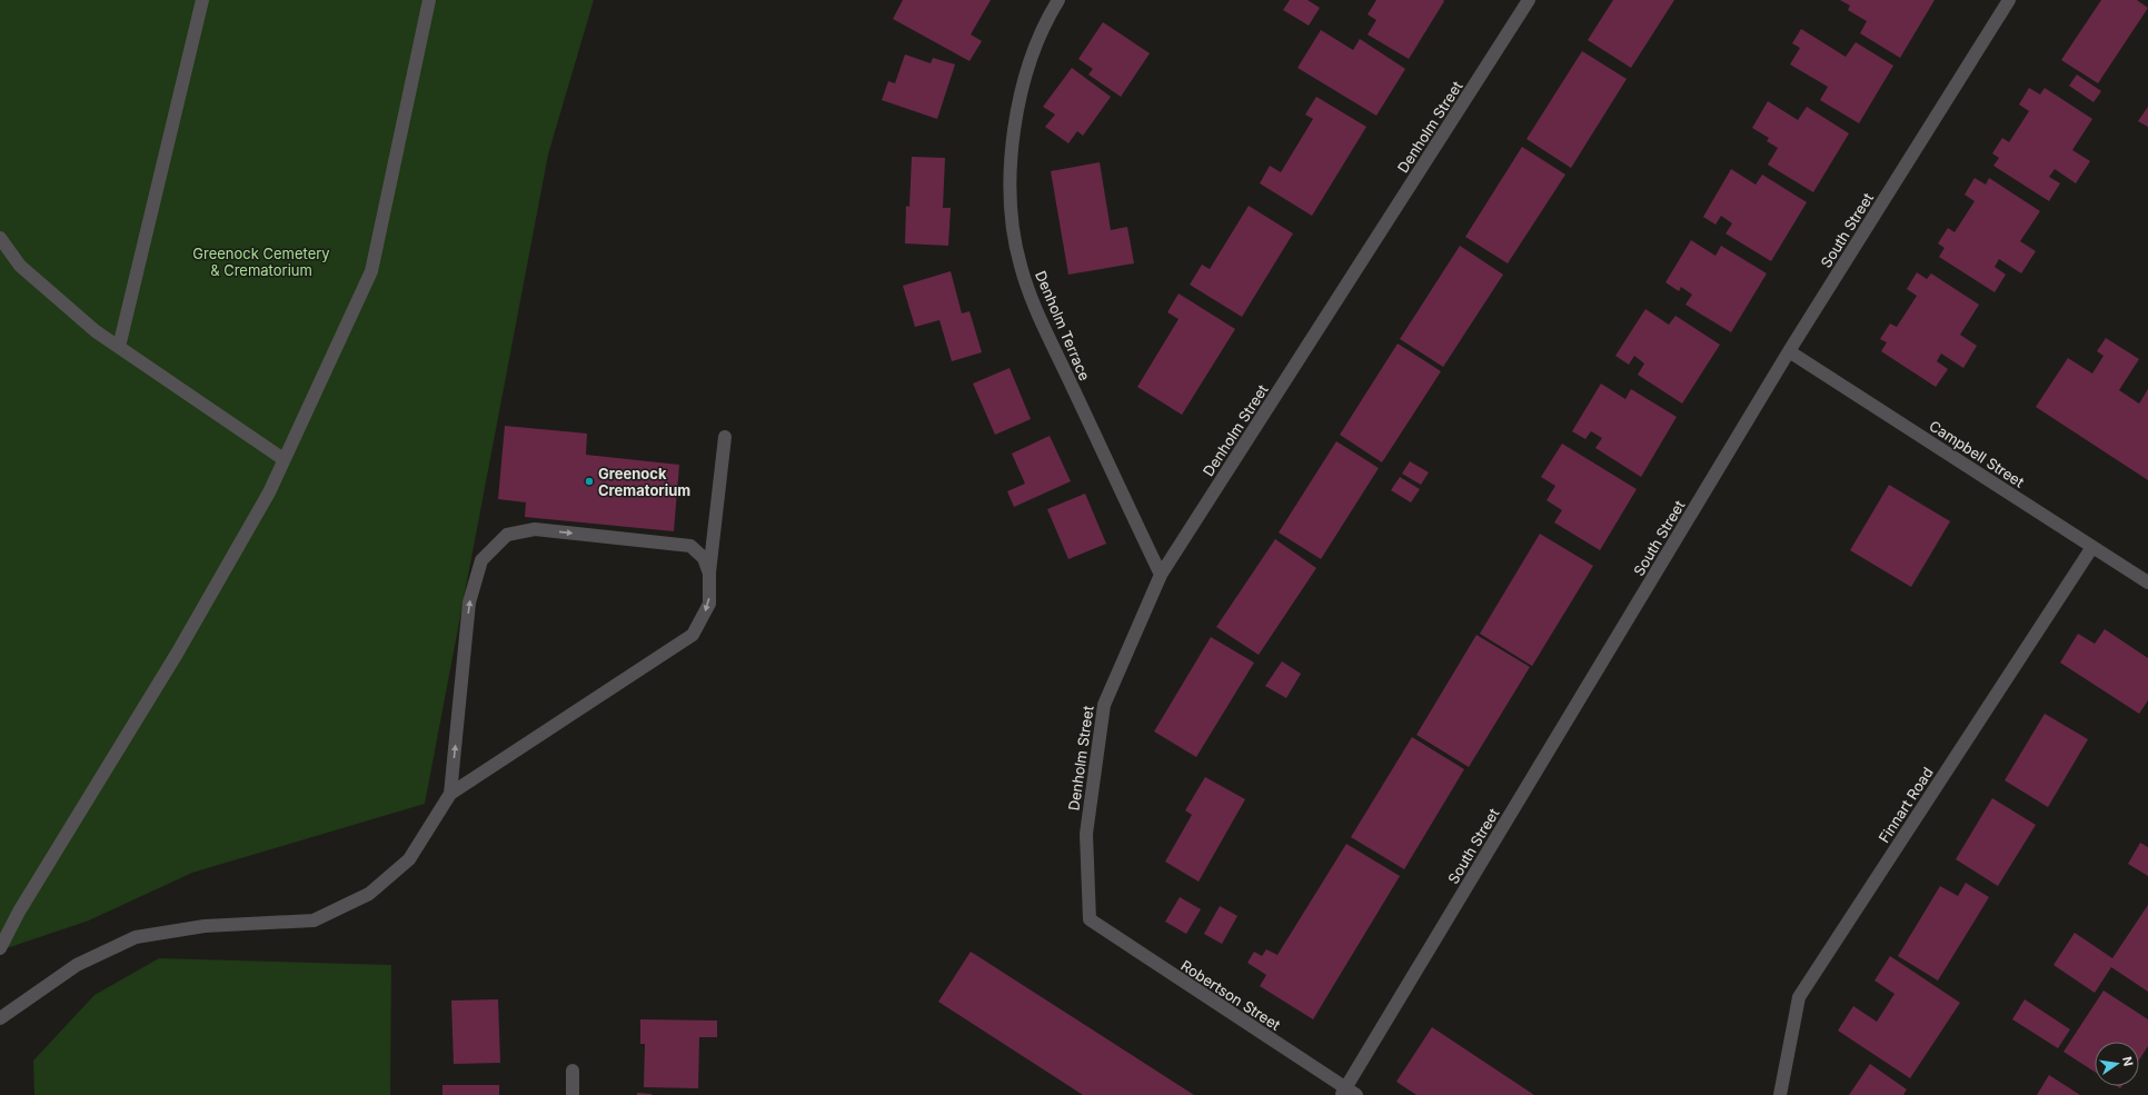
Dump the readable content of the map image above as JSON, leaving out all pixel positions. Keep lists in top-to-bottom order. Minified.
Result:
{"streets":{"street":["Denholm Street","South Street","Denholm Terrace","Campbell Street","Finnart Road","Robertson Street"]},"crossings":[["Denholm Street","Denholm Terrace"],["Denholm Street","Robertson Street"],["South Street","Campbell Street"],["South Street","Robertson Street"],["Campbell Street","Finnart Road"]],"parks":["Greenock Cemetery & Crematorium"],"places":["Greenock Crematorium"],"north":"right"}
